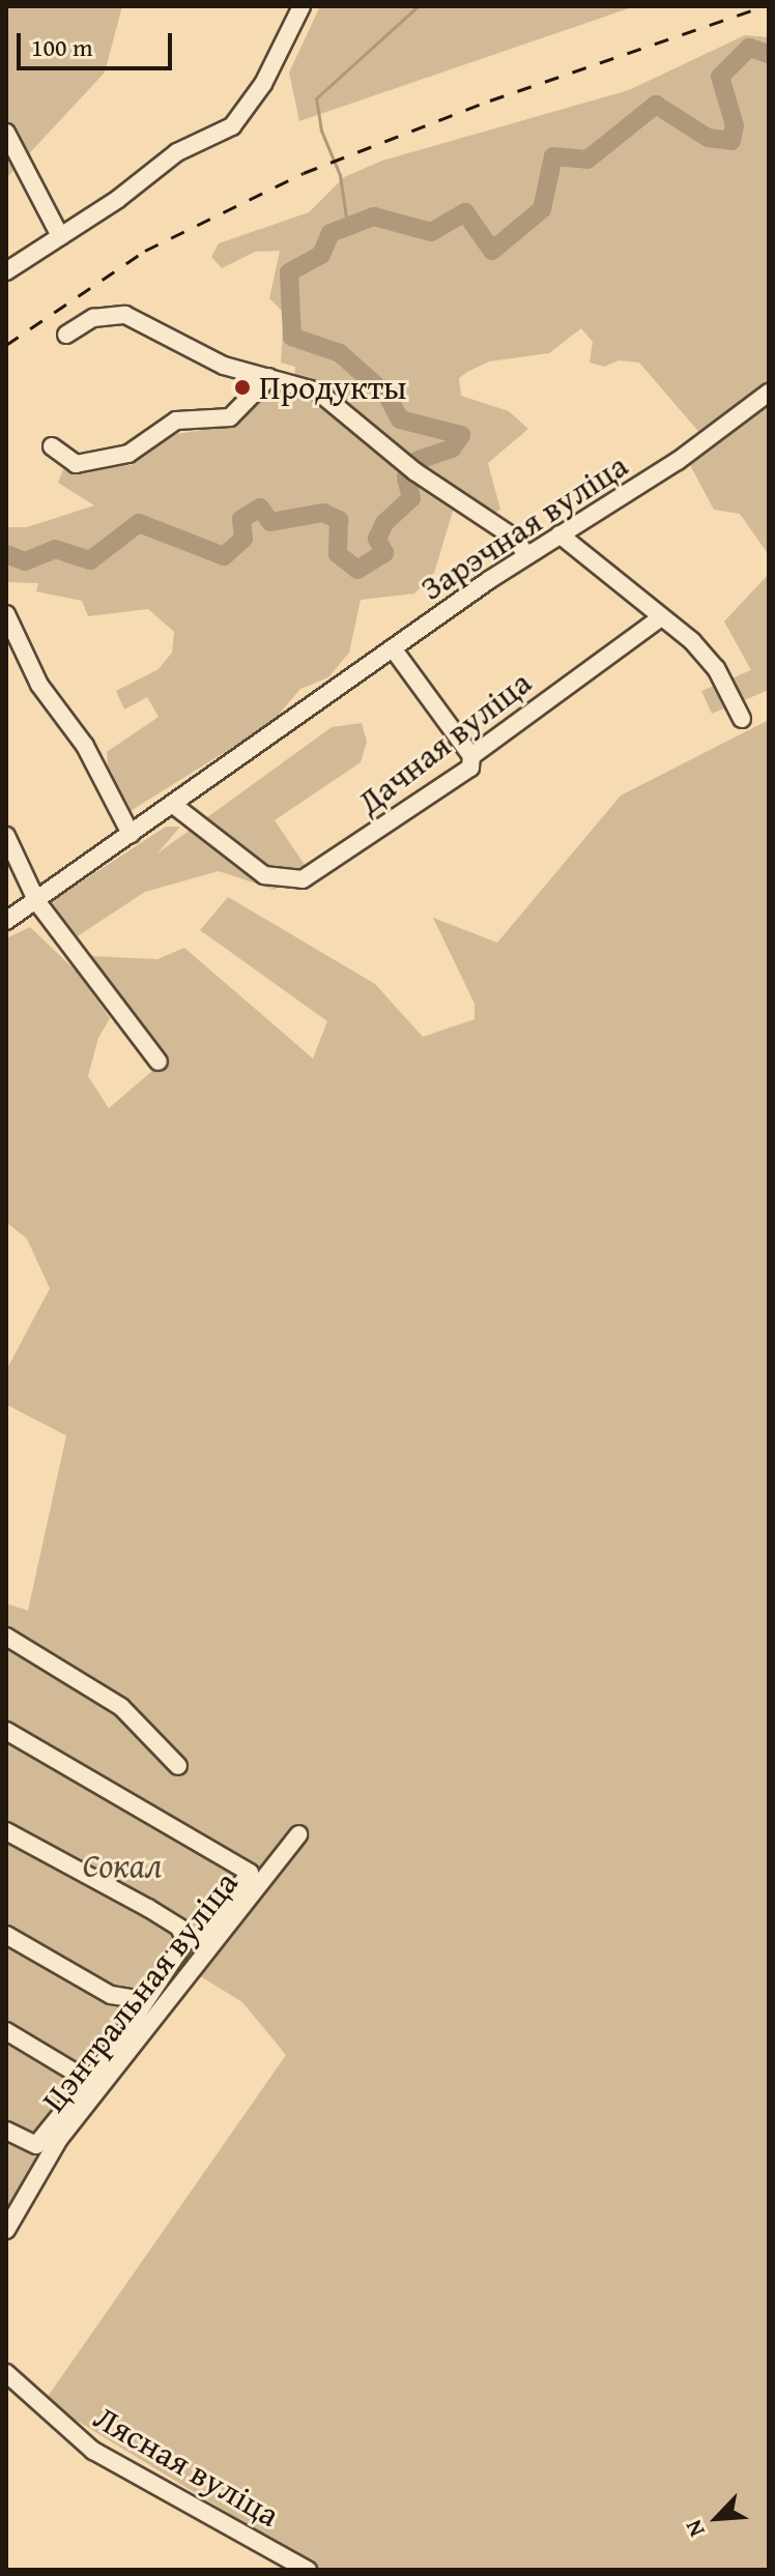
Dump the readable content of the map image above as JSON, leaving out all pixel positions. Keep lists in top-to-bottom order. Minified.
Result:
{"streets":{"street":["Зарэчная вуліца","Дачная вуліца","Цэнтральная вуліца","Лясная вуліца"]},"crossings":[["Зарэчная вуліца","Дачная вуліца"]],"parks":["Сокал"],"places":["Продукты"],"scale_bar":"100 m","north":"bottom left"}
